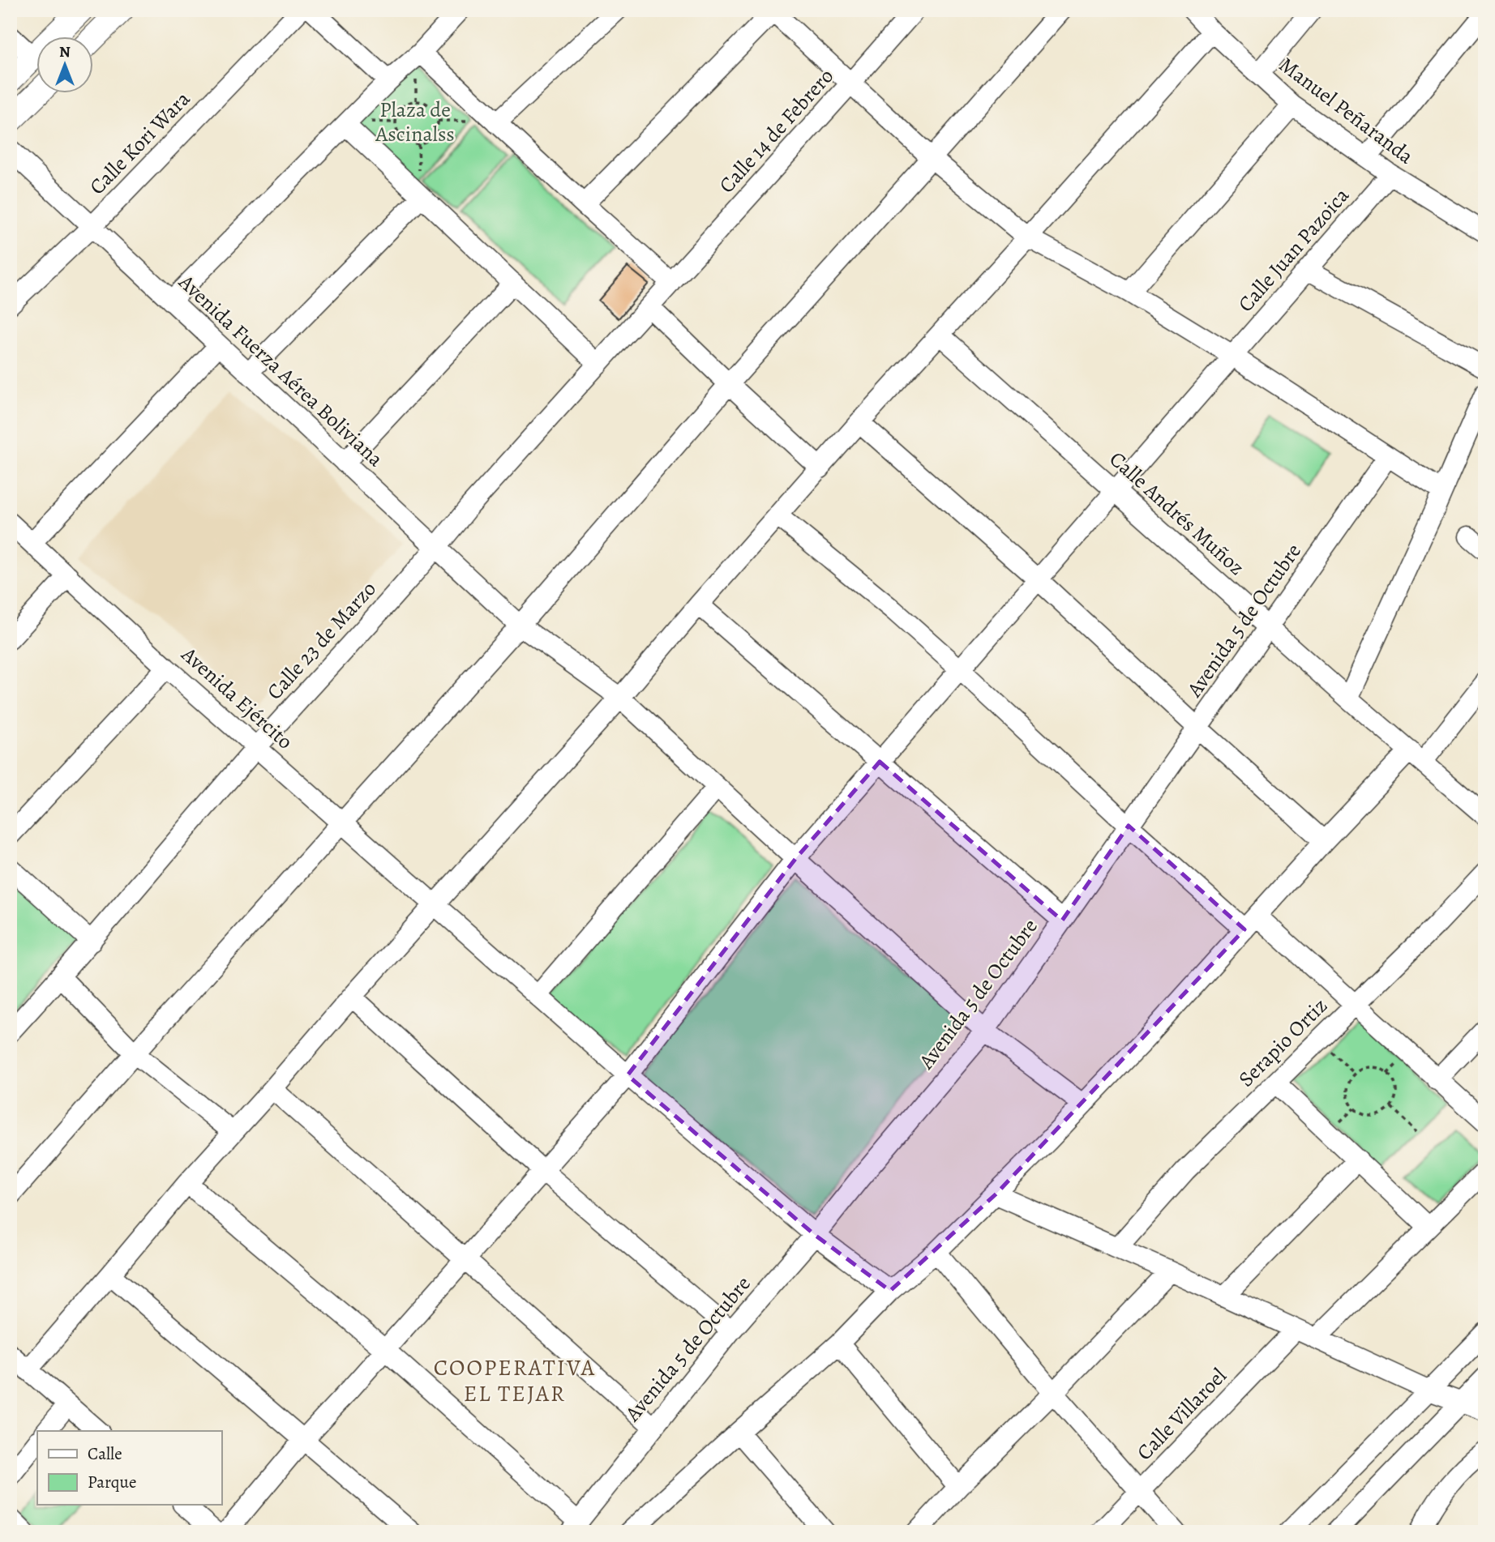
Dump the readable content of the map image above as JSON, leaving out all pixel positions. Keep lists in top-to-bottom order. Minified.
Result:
{"streets":{"street":["Manuel Peñaranda","Calle 14 de Febrero","Calle Kori Wara","Calle Juan Pazoica","Avenida Fuerza Aérea Boliviana","Calle Andrés Muñoz","Avenida 5 de Octubre","Calle 23 de Marzo","Avenida Ejército","Serapio Ortiz","Calle Villaroel"]},"crossings":[["Manuel Peñaranda","Calle Juan Pazoica"],["Calle 14 de Febrero","Calle 23 de Marzo"],["Calle Kori Wara","Avenida Fuerza Aérea Boliviana"],["Calle Juan Pazoica","Avenida Fuerza Aérea Boliviana"],["Calle Juan Pazoica","Calle Andrés Muñoz"],["Calle Juan Pazoica","Avenida Ejército"],["Avenida Fuerza Aérea Boliviana","Avenida 5 de Octubre"],["Avenida Fuerza Aérea Boliviana","Calle 23 de Marzo"],["Calle Andrés Muñoz","Avenida 5 de Octubre"],["Avenida 5 de Octubre","Avenida Ejército"],["Calle 23 de Marzo","Avenida Ejército"]],"districts":["COOPERATIVA EL TEJAR"],"parks":["Plaza de Ascinalss"],"legend":["Calle","Parque"],"north":"top"}
